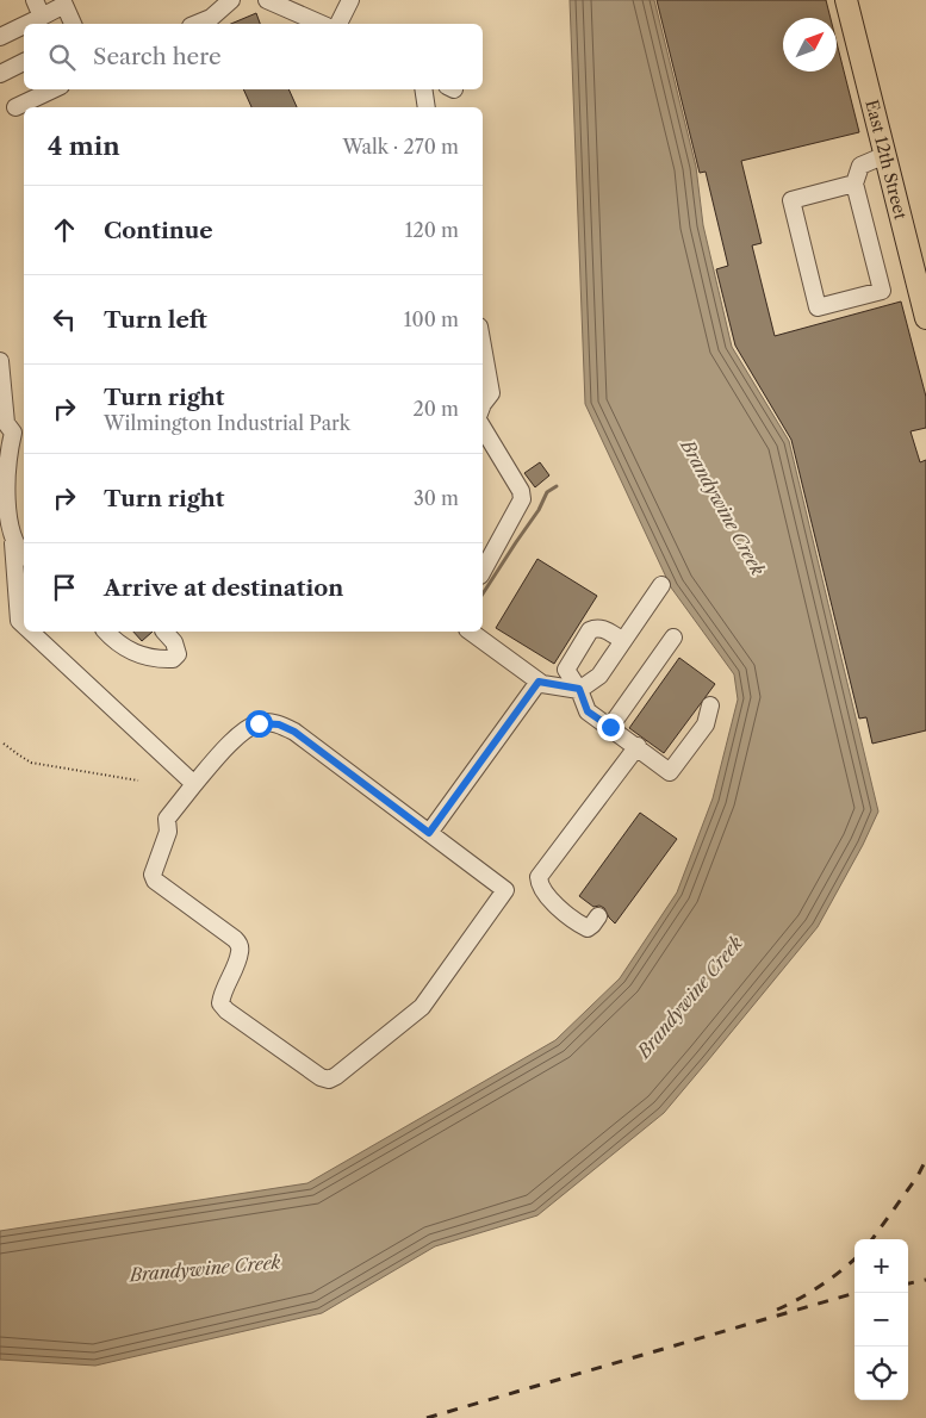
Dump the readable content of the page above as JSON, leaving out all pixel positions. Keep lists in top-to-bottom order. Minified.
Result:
{"streets":{"main road":["East 12th Street"]},"water":["Brandywine Creek"],"north":"top right","page":{"search":"Search here","heading":["4 min","Walk · 270 m"],"list":[["Continue","120 m"],["Turn left","100 m"],["Turn right","Wilmington Industrial Park","20 m"],["Turn right","30 m"],"Arrive at destination"],"map_buttons":["+","−"]}}
